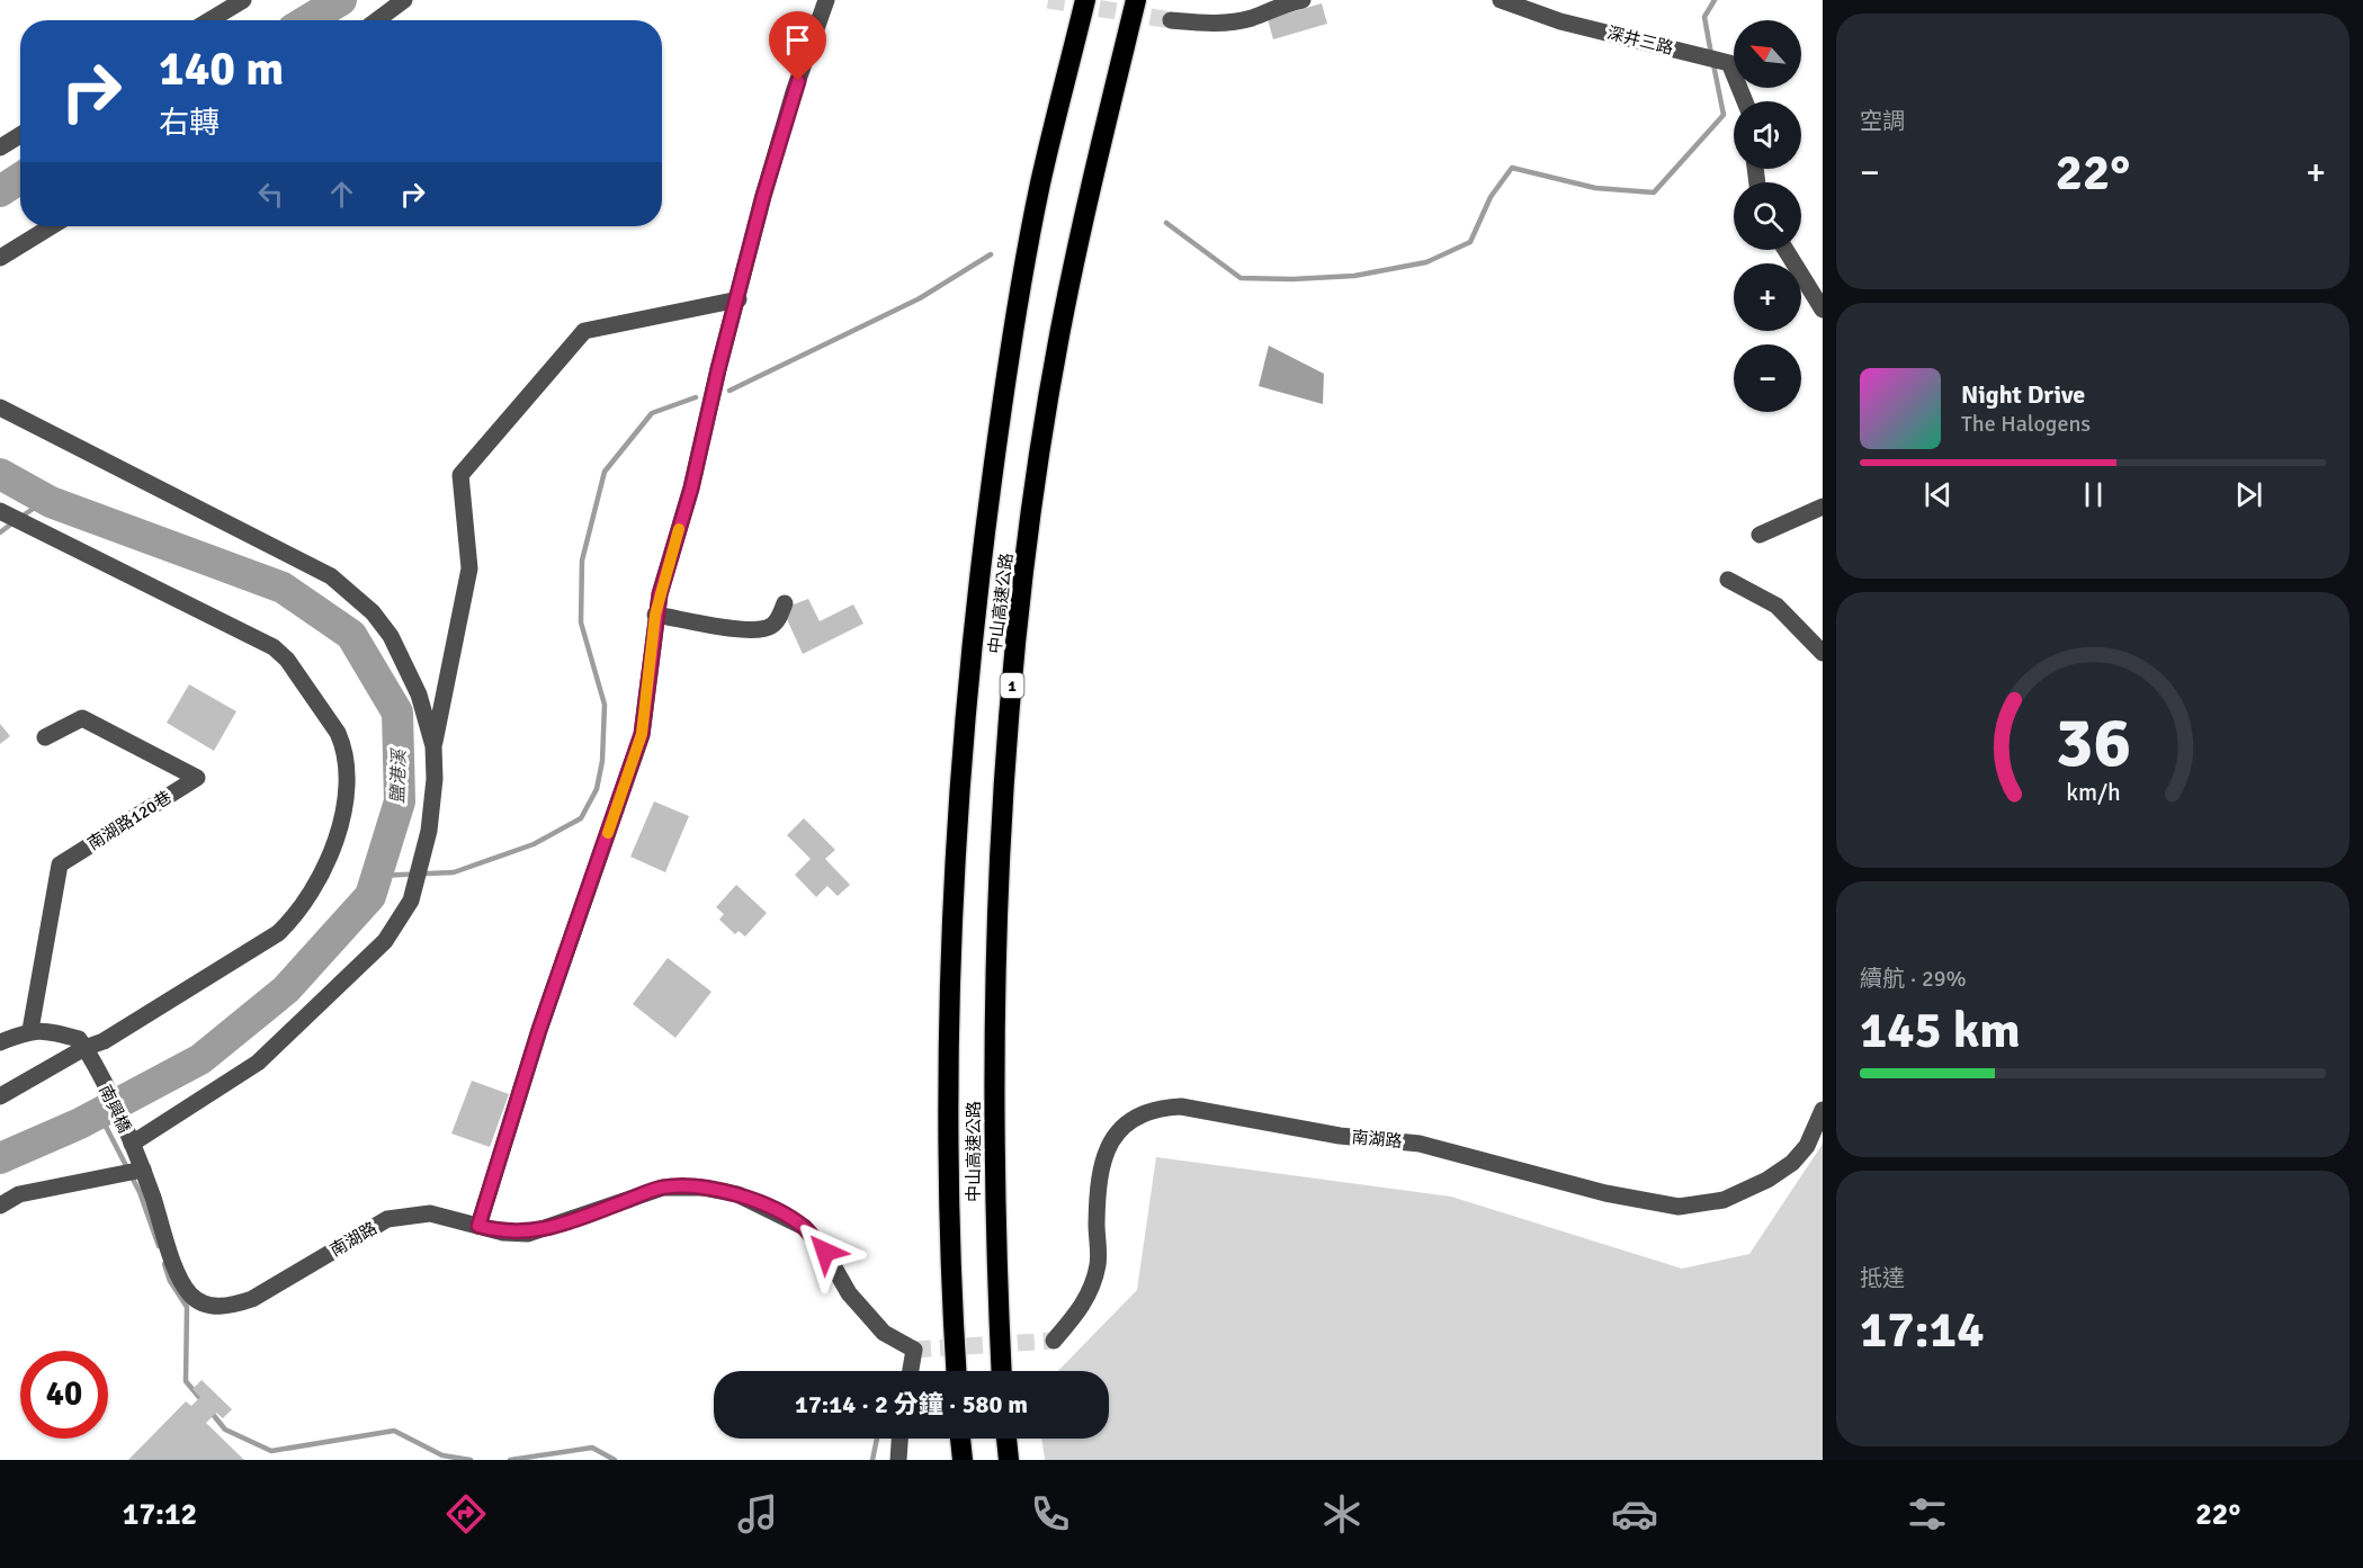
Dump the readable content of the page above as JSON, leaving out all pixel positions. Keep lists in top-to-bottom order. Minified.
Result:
{"streets":{"highway":["中山高速公路","1"],"street":["深井三路","南湖路120巷","南興橋","南湖路"]},"crossings":[["南興橋","南湖路"]],"water":["鹽港溪"],"north":"top left","page":{"tile":["空調",["續航 · 29%","145 km"],["抵達","17:14"]],"map_buttons":["+","−"],"turn":["140 m","右轉"],"heat":["−","22°","+"],"song":["Night Drive","The Halogens"],"limit":"40","trip":"17:14 · 2 分鐘 · 580 m","tabs":["17:12","22°"],"gauge":["36","km/h"]}}
